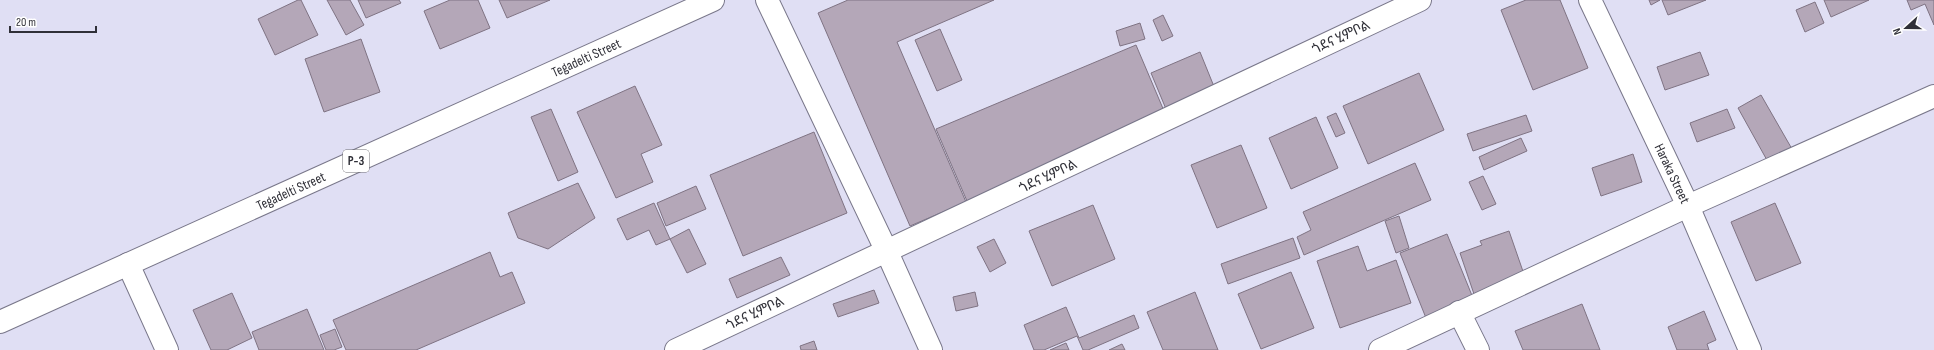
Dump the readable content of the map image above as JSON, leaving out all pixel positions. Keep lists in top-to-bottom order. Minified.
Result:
{"streets":{"street":["ጎደና ሂምቦል","Tegadelti Street","P-3","Haraka Street"]},"scale_bar":"20 m","north":"left"}
